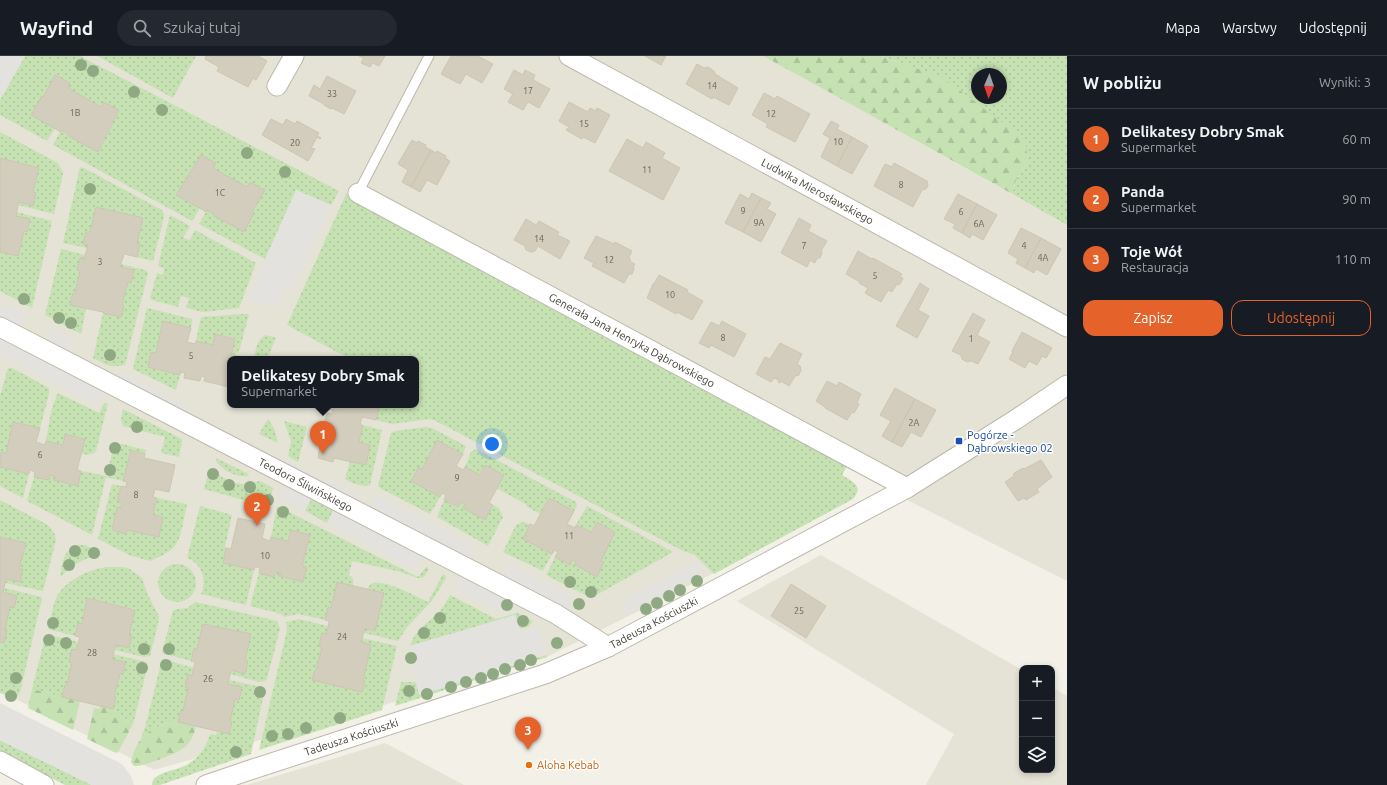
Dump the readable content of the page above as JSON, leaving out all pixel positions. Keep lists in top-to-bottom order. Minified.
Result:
{"streets":{"street":["Ludwika Mierosławskiego","Generała Jana Henryka Dąbrowskiego","Teodora Śliwińskiego","Tadeusza Kościuszki"]},"crossings":[["Generała Jana Henryka Dąbrowskiego","Tadeusza Kościuszki"],["Teodora Śliwińskiego","Tadeusza Kościuszki"]],"places":{"transit":["Pogórze - Dąbrowskiego 02"],"other":["Aloha Kebab"]},"house_numbers":["14","17","33","1B","12","15","10","20","11","8","1C","9","6","9A","6A","14","7","4","4A","12","3","5","10","8","1","5","2A","6","9","8","11","10","25","24","28","26"],"north":"bottom","page":{"header":"Wayfind","search":"Szukaj tutaj","nav":["Mapa","Warstwy","Udostępnij"],"heading":["W pobliżu","Wyniki: 3"],"list":[{"mark":"1","name":"Delikatesy Dobry Smak","note":"Supermarket","value":"60 m"},{"mark":"2","name":"Panda","note":"Supermarket","value":"90 m"},{"mark":"3","name":"Toje Wół","note":"Restauracja","value":"110 m"}],"buttons":["Zapisz","Udostępnij"],"popup":["Delikatesy Dobry Smak","Supermarket"],"pins":["1","2","3"],"map_buttons":["+","−"]}}
